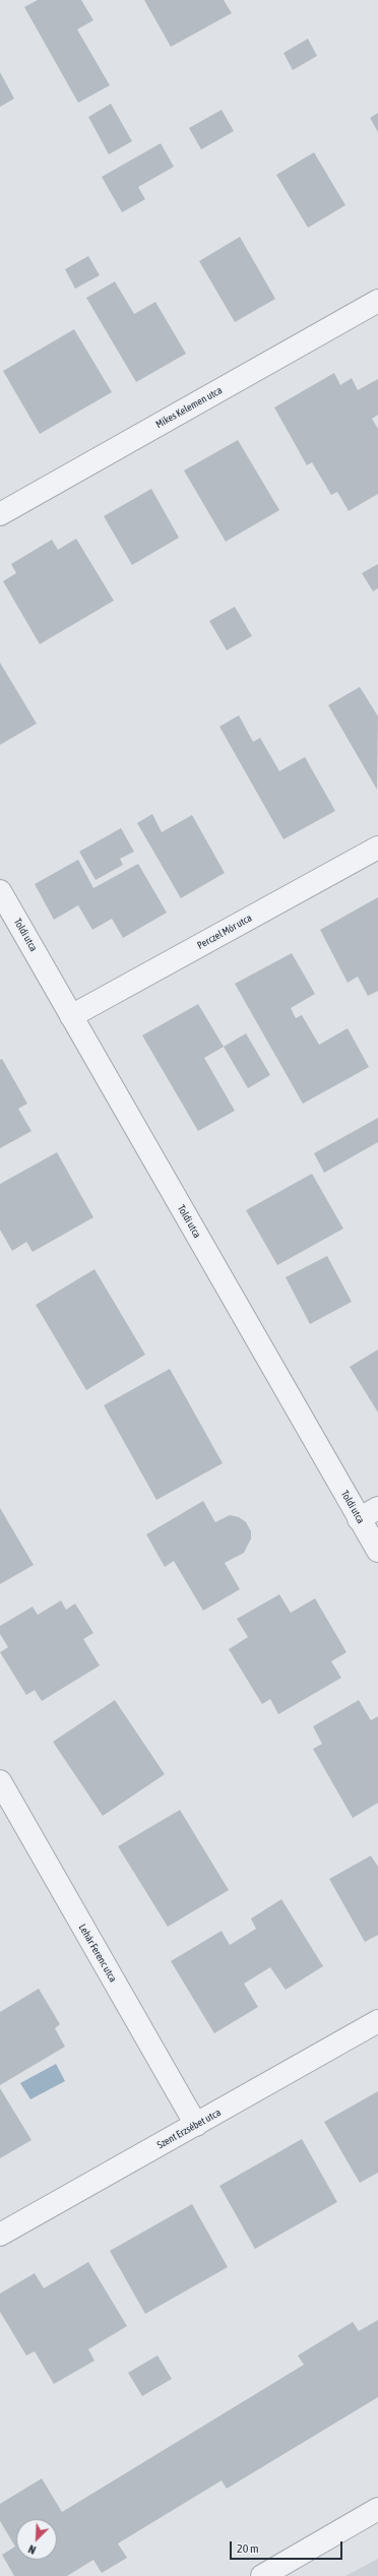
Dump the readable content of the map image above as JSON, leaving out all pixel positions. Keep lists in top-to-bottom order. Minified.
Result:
{"streets":{"street":["Mikes Kelemen utca","Perczel Mór utca","Toldi utca","Lehár Ferenc utca","Szent Erzsébet utca"]},"crossings":[["Perczel Mór utca","Toldi utca"],["Lehár Ferenc utca","Szent Erzsébet utca"]],"scale_bar":"20 m","north":"bottom left"}
